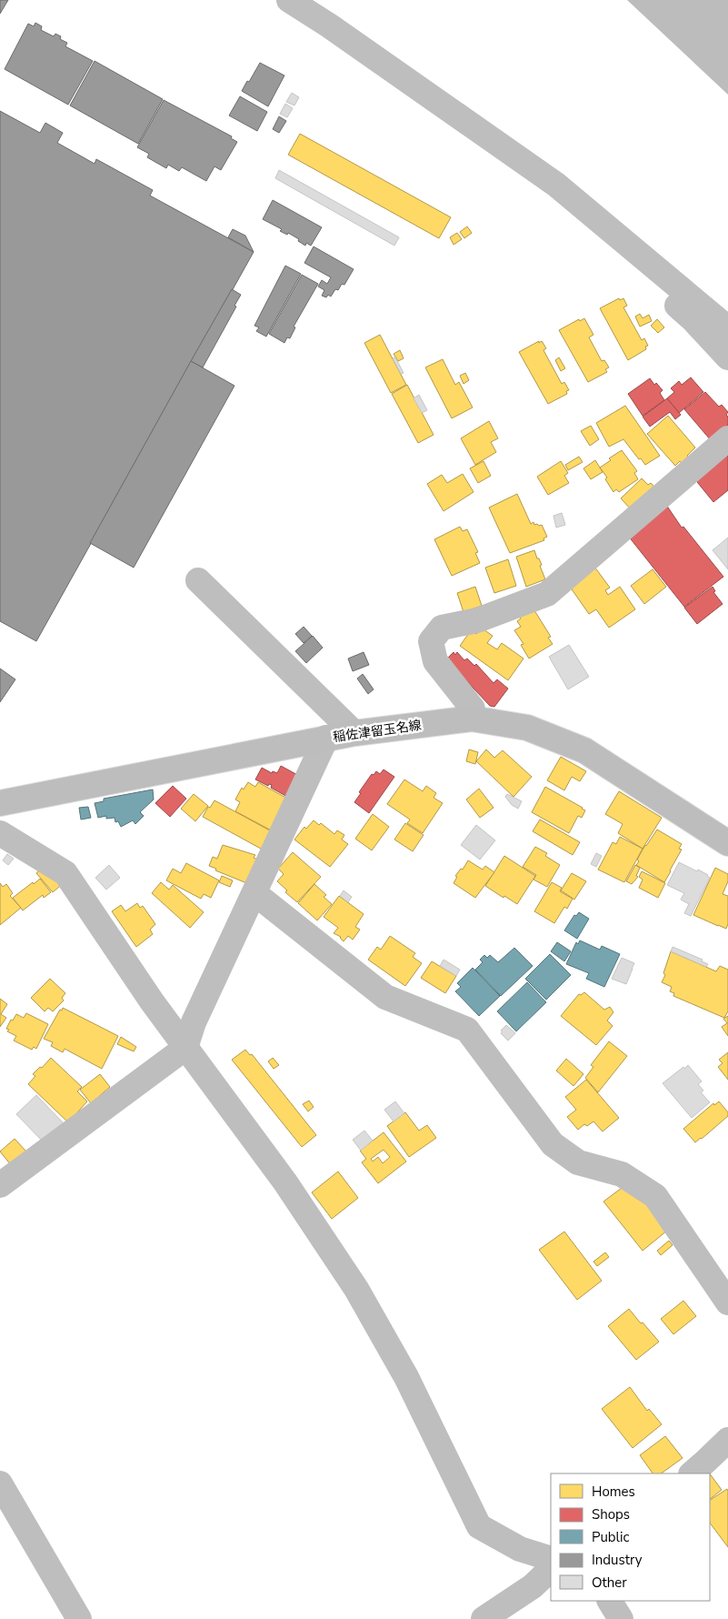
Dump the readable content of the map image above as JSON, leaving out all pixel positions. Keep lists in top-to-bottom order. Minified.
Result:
{"streets":{"main road":["稲佐津留玉名線"]},"legend":["Homes","Shops","Public","Industry","Other"]}
